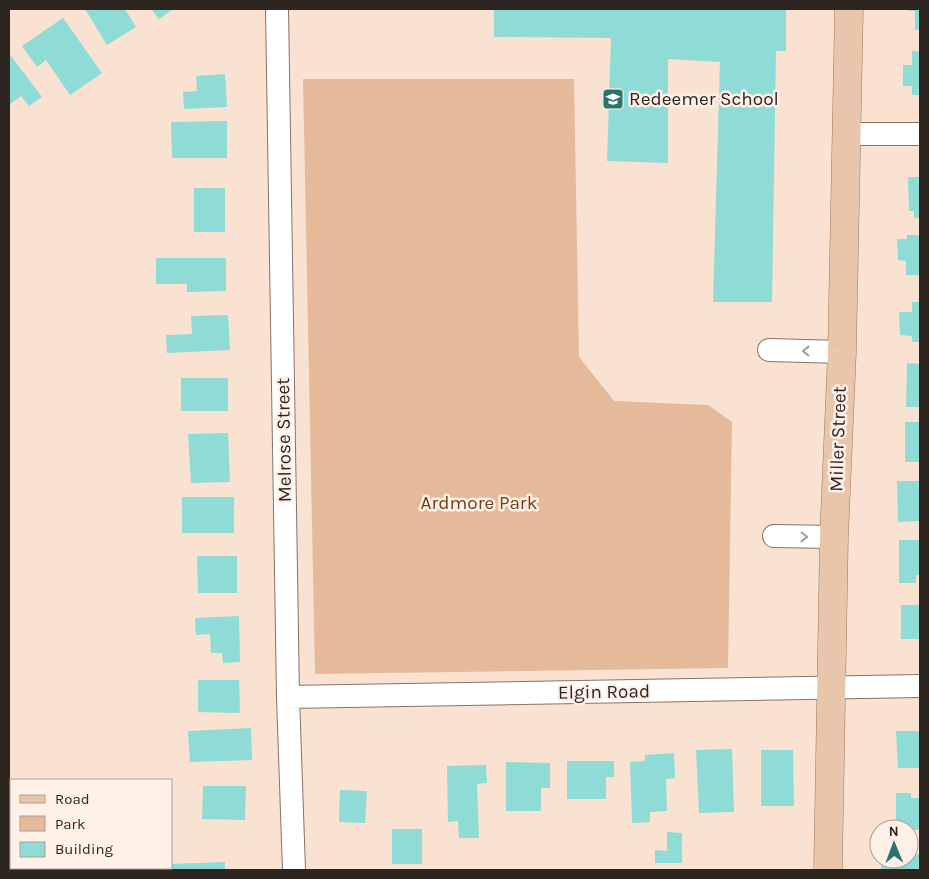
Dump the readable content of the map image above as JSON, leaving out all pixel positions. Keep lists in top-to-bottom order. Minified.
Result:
{"streets":{"main road":["Miller Street"],"street":["Melrose Street","Elgin Road"]},"crossings":[["Miller Street","Elgin Road"],["Melrose Street","Elgin Road"]],"parks":["Ardmore Park"],"places":{"school or university":["Redeemer School"]},"legend":["Road","Park","Building"],"north":"top"}
